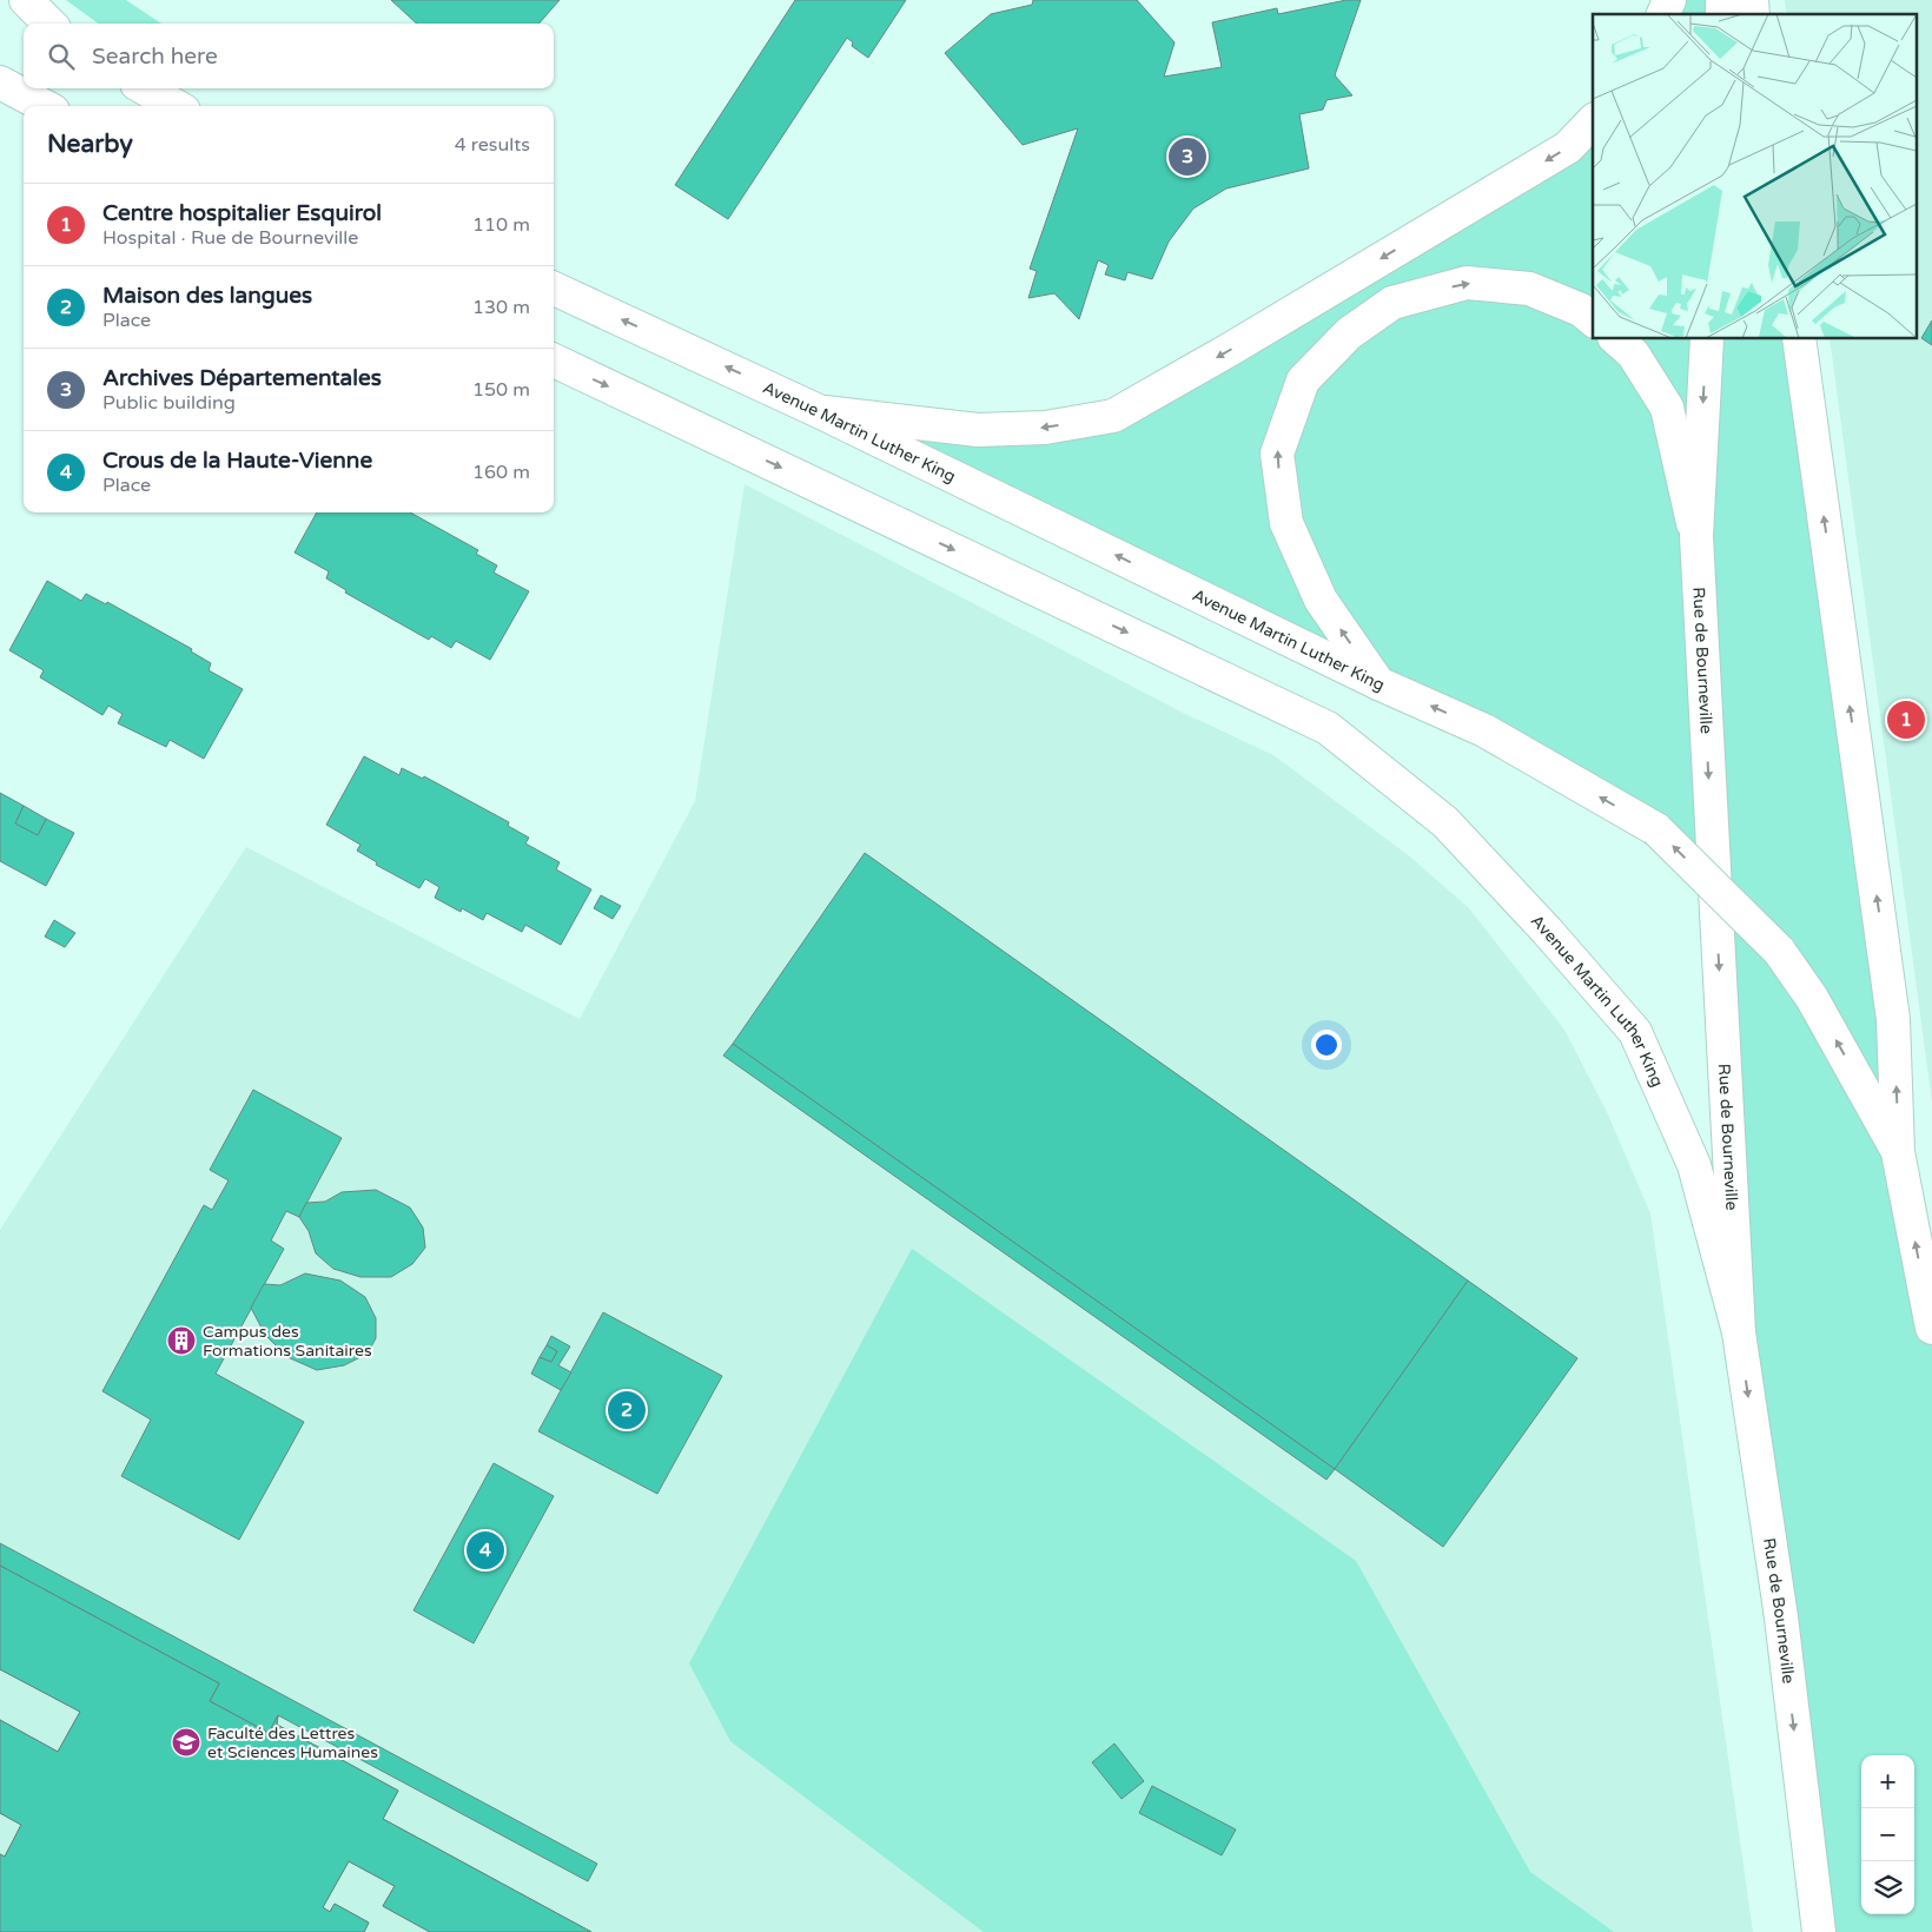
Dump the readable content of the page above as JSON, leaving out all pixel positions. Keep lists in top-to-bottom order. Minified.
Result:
{"streets":{"main road":["Avenue Martin Luther King","Rue de Bourneville"]},"crossings":[["Avenue Martin Luther King","Rue de Bourneville"]],"places":{"building":["Campus des Formations Sanitaires"],"school or university":["Faculté des Lettres et Sciences Humaines"]},"page":{"search":"Search here","heading":["Nearby","4 results"],"pins":["3","1","2","4"],"list":[{"mark":"1","name":"Centre hospitalier Esquirol","note":"Hospital · Rue de Bourneville","value":"110 m"},{"mark":"2","name":"Maison des langues","note":"Place","value":"130 m"},{"mark":"3","name":"Archives Départementales","note":"Public building","value":"150 m"},{"mark":"4","name":"Crous de la Haute-Vienne","note":"Place","value":"160 m"}],"map_buttons":["+","−"]}}
